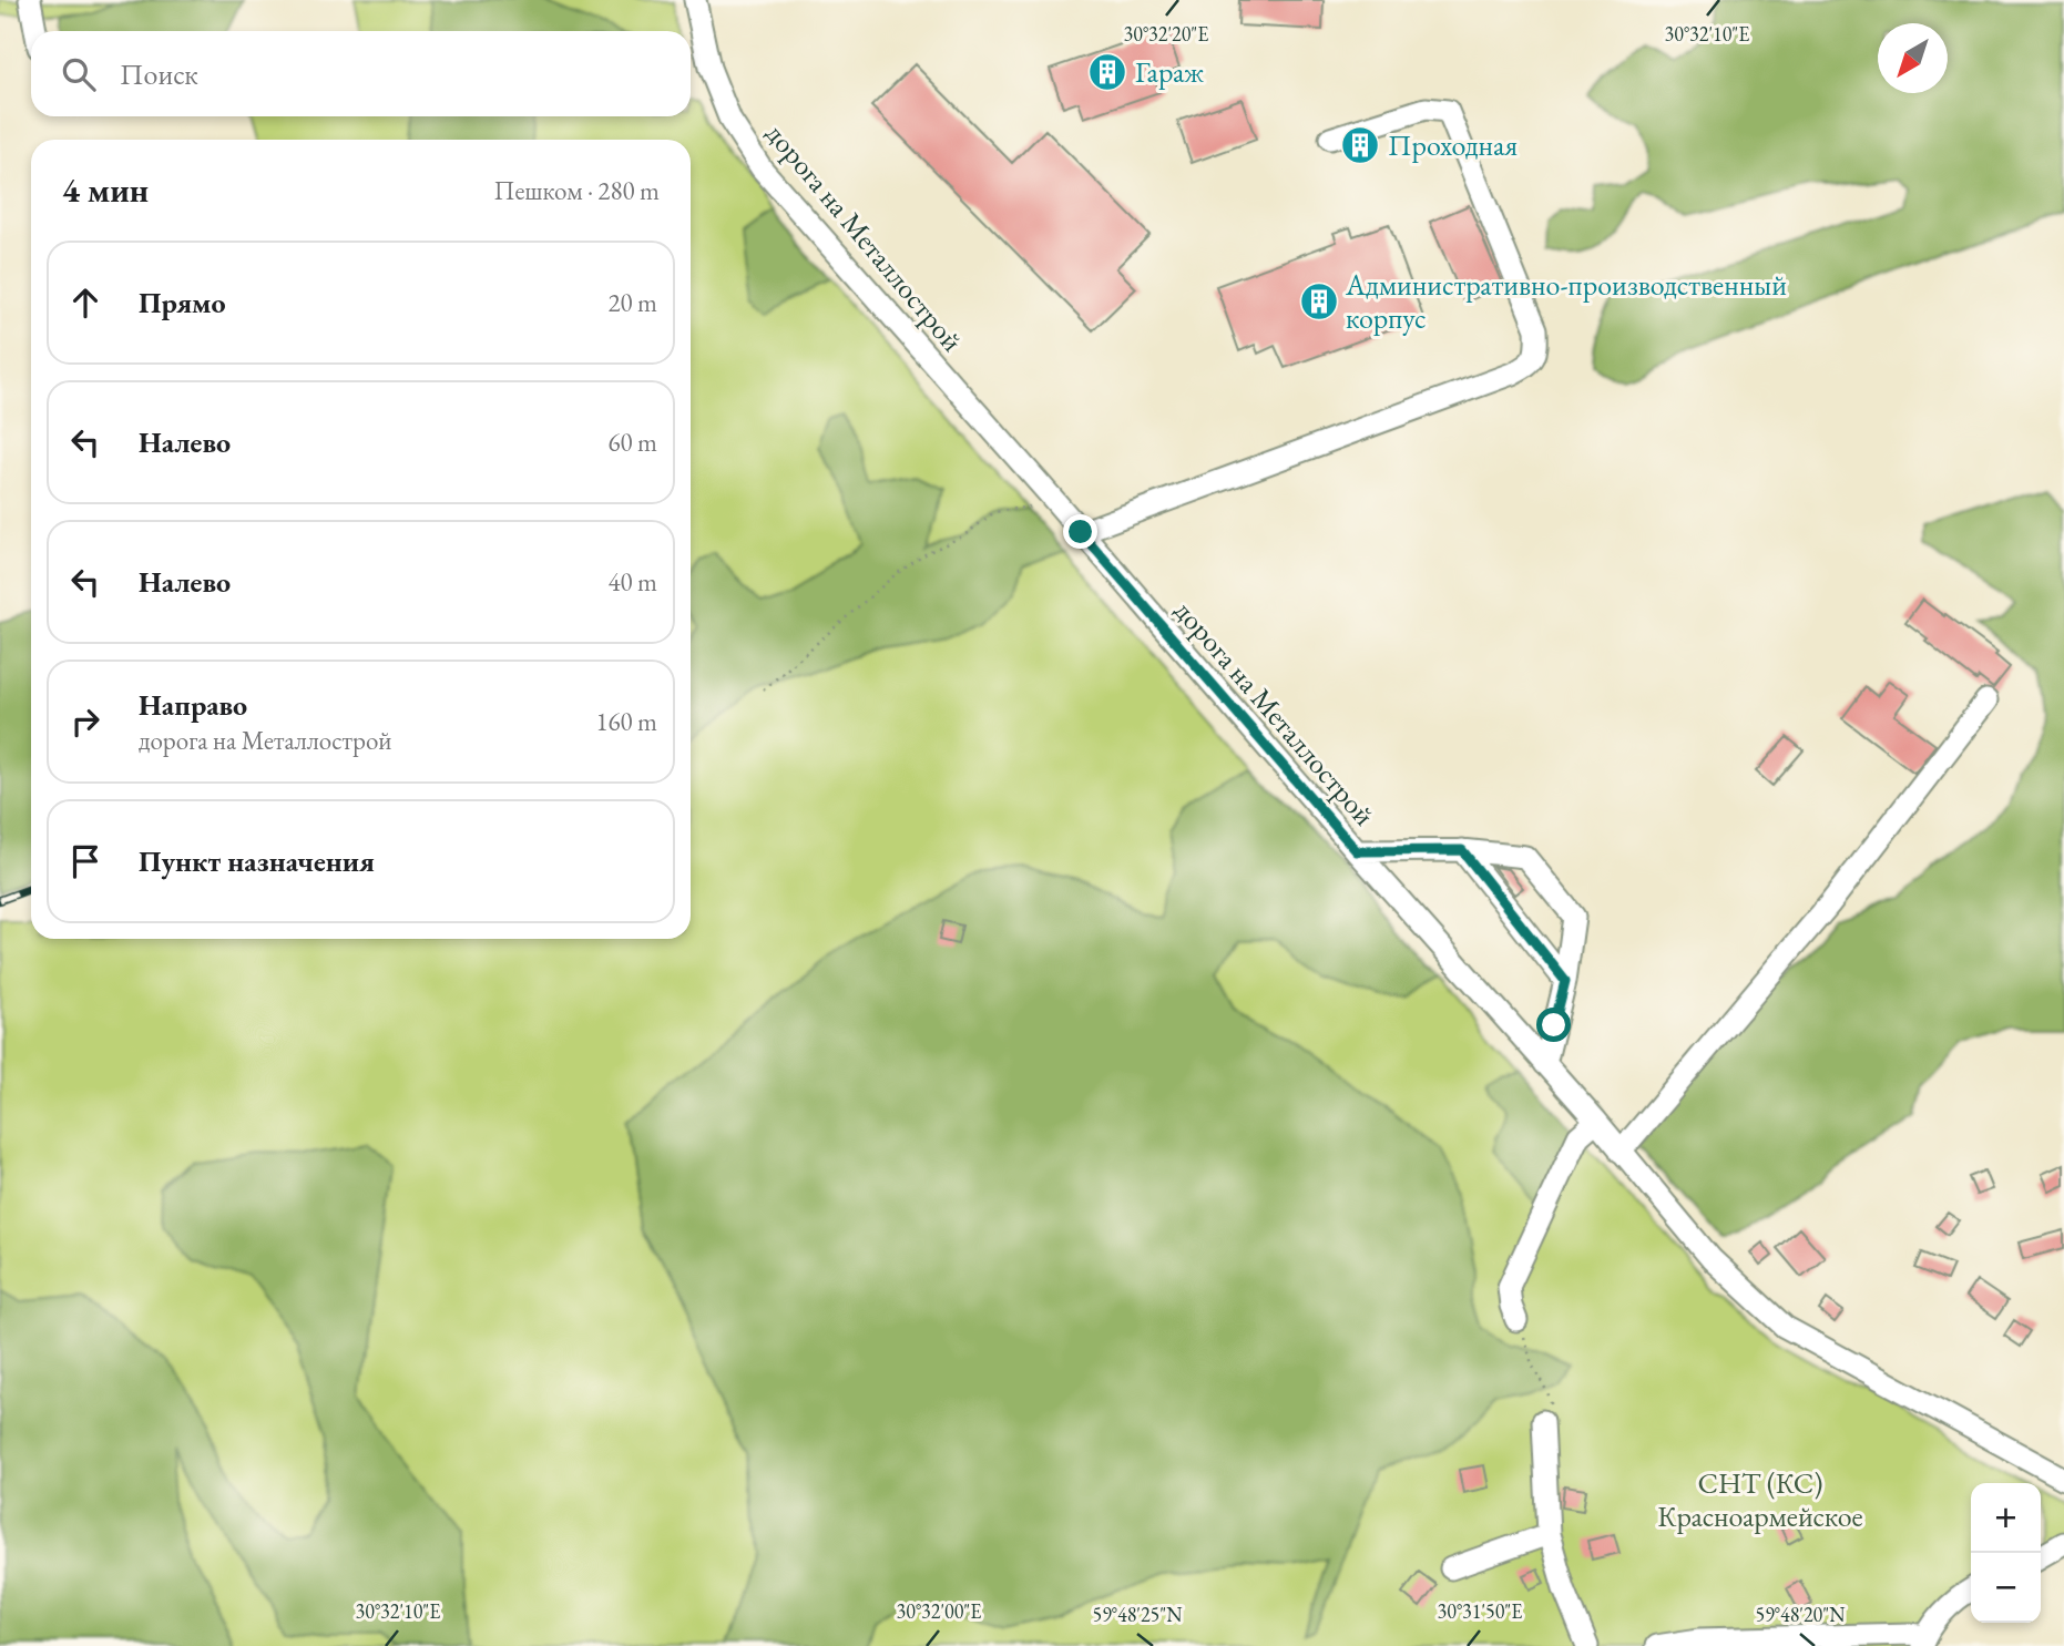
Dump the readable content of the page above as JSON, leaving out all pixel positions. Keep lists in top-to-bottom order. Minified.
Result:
{"streets":{"street":["дорога на Металлострой"]},"parks":["СНТ (КС) Красноармейское"],"places":{"building":["Гараж","Проходная","Административно-производственный корпус"]},"north":"bottom left","page":{"search":"Поиск","heading":["4 мин","Пешком · 280 m"],"list":[["Прямо","20 m"],["Налево","60 m"],["Налево","40 m"],["Направо","дорога на Металлострой","160 m"],"Пункт назначения"],"map_buttons":["+","−"]},"coordinates":["30°32'20\"E","30°32'10\"E","30°32'00\"E","30°31'50\"E","59°48'25\"N","59°48'20\"N"]}
